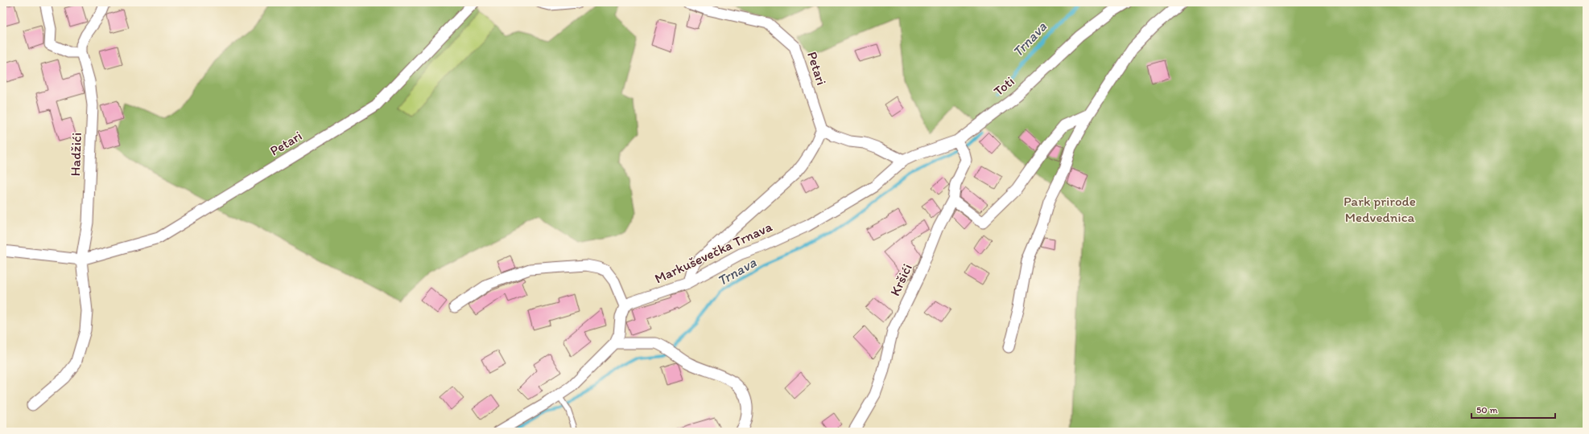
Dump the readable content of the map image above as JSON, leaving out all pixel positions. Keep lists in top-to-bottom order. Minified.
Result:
{"streets":{"street":["Petari","Toti","Hadžići","Markuševečka Trnava","Kršići"]},"crossings":[["Petari","Hadžići"],["Toti","Markuševečka Trnava"],["Toti","Kršići"]],"water":["Trnava"],"parks":["Park prirode Medvednica"],"scale_bar":"50 m"}
